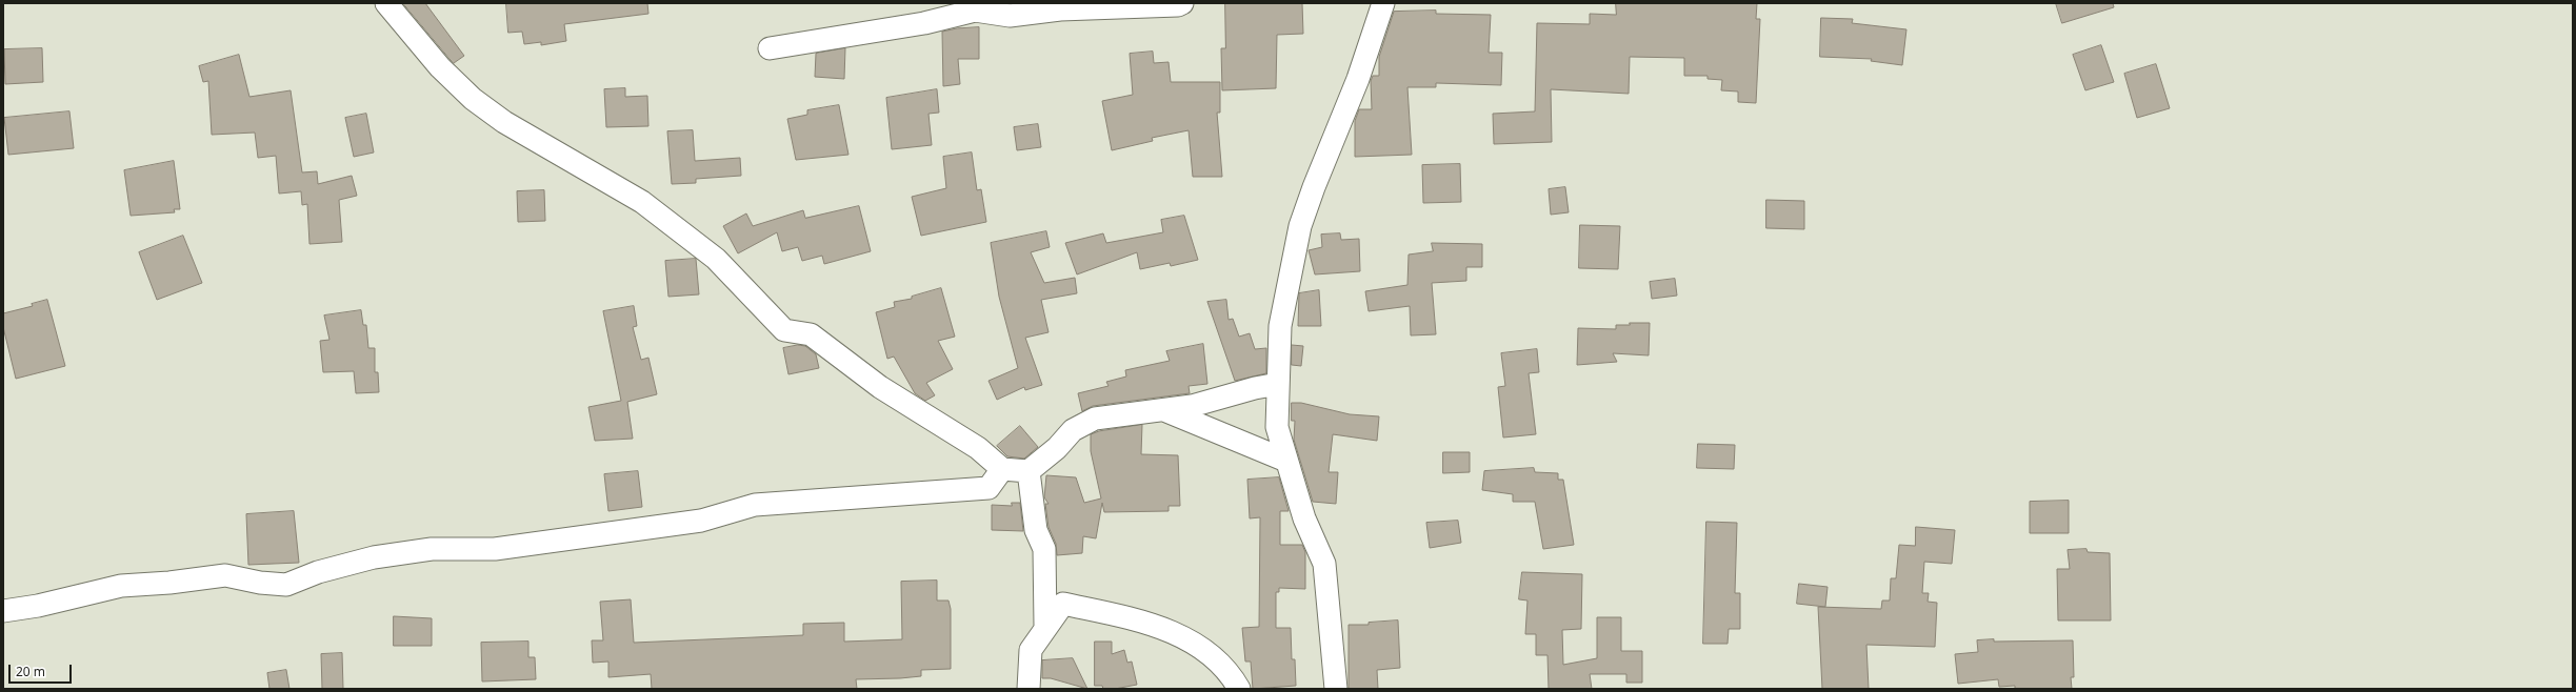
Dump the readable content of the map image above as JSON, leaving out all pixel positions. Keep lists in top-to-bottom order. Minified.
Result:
{"scale_bar":"20 m"}
